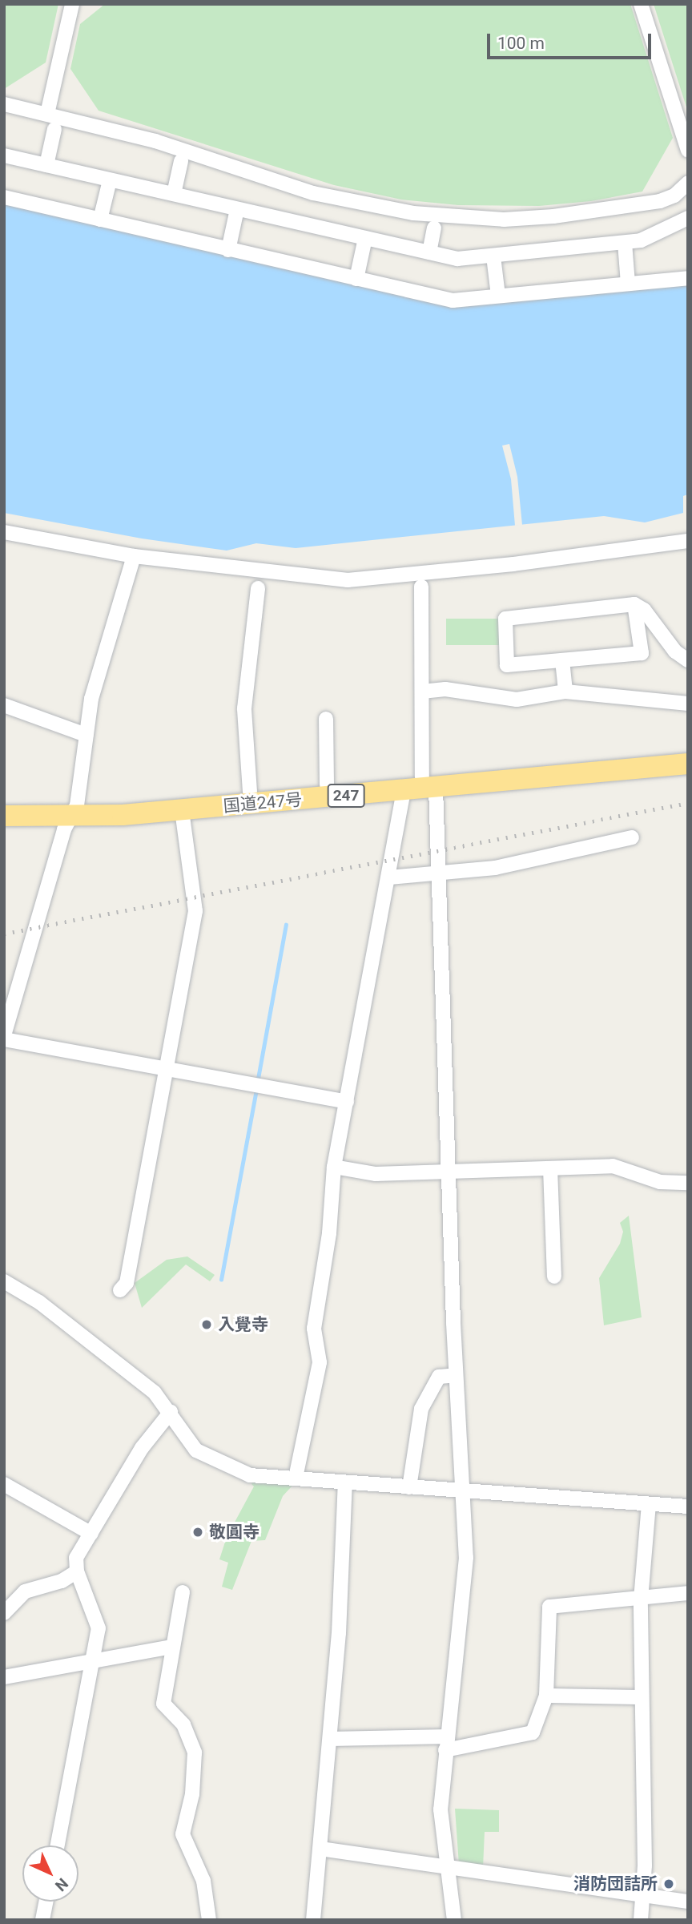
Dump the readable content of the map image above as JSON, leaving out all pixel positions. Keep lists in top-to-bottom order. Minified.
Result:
{"streets":{"highway":["247","国道247号"]},"places":["入覺寺","敬圓寺","消防団詰所"],"scale_bar":"100 m","north":"bottom right"}
